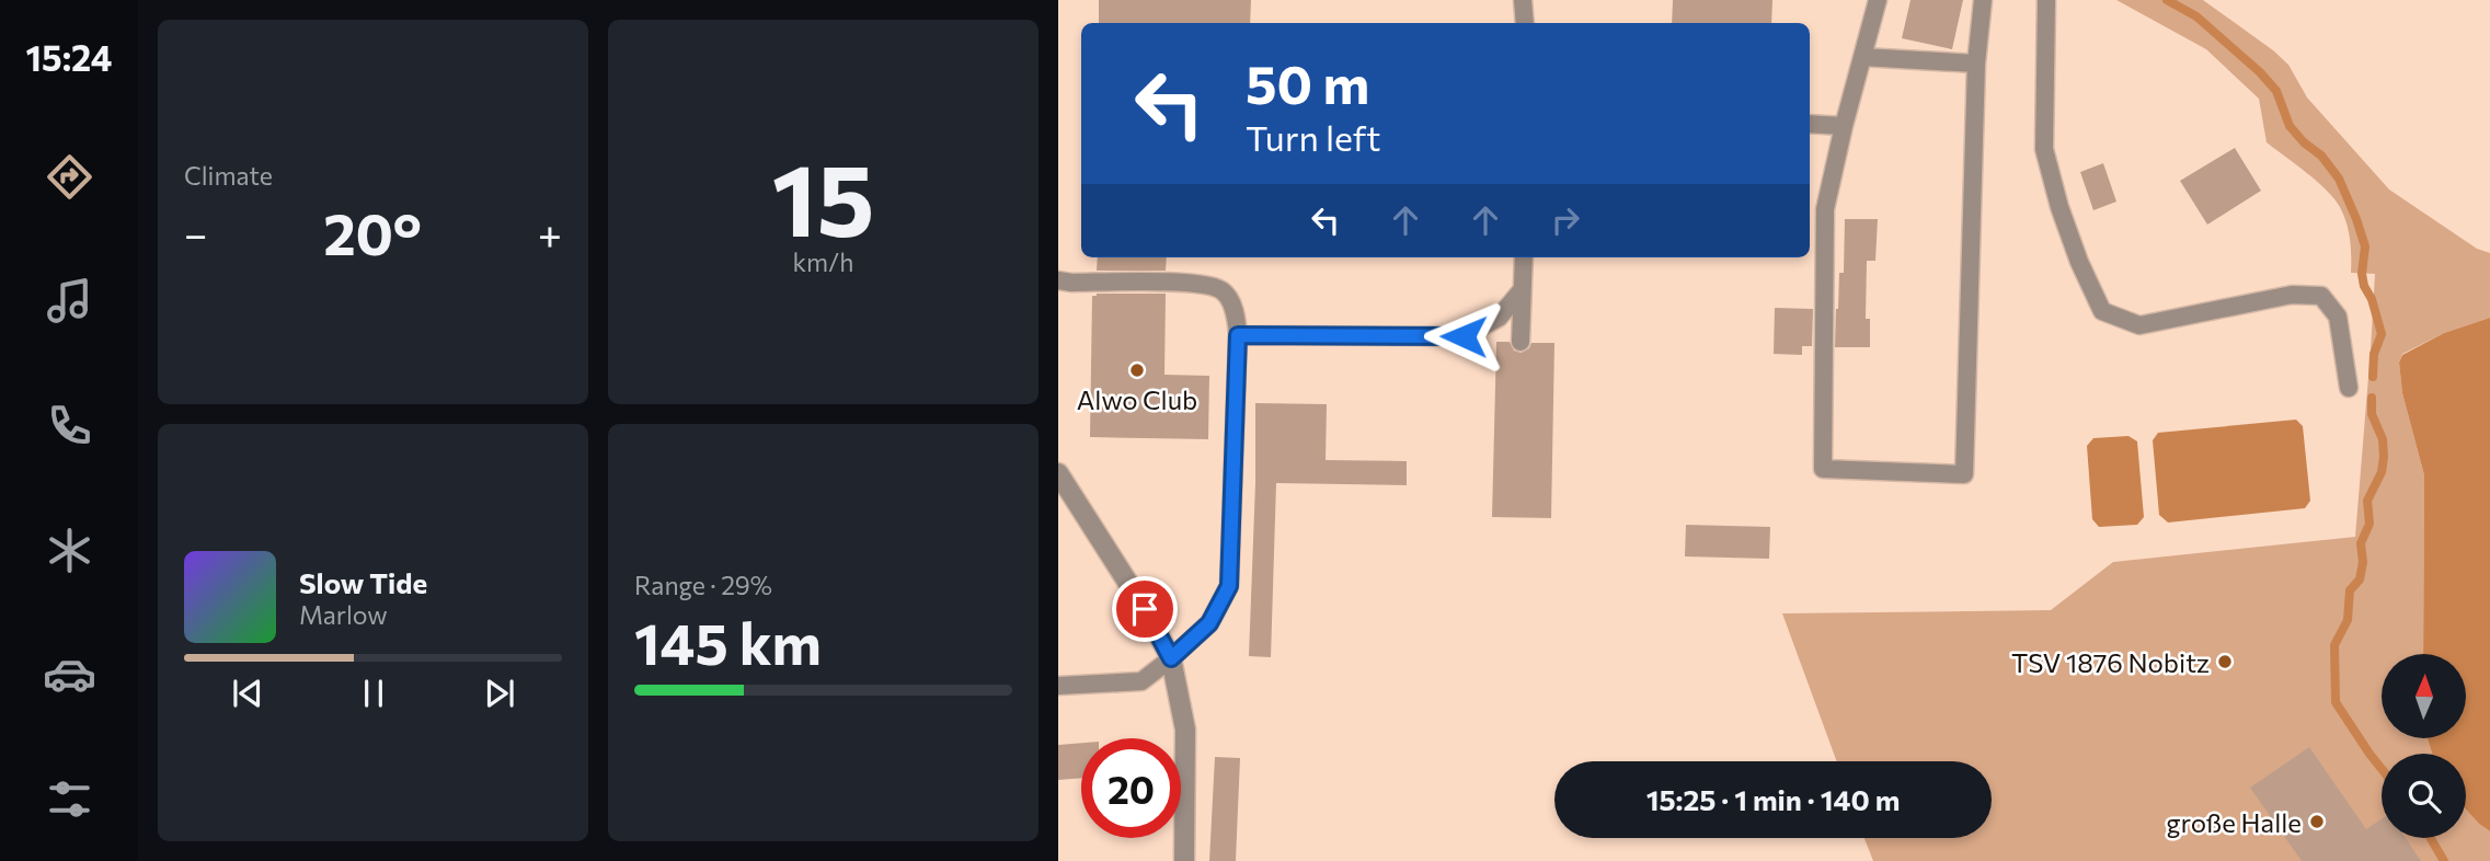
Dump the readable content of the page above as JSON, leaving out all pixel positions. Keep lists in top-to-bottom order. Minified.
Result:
{"places":["Alwo Club","TSV 1876 Nobitz","große Halle"],"north":"top","page":{"tabs":"15:24","tile":["Climate",["15","km/h"],["Range · 29%","145 km"]],"turn":["50 m","Turn left"],"heat":["−","20°","+"],"song":["Slow Tide","Marlow"],"limit":"20","trip":"15:25 · 1 min · 140 m"}}
